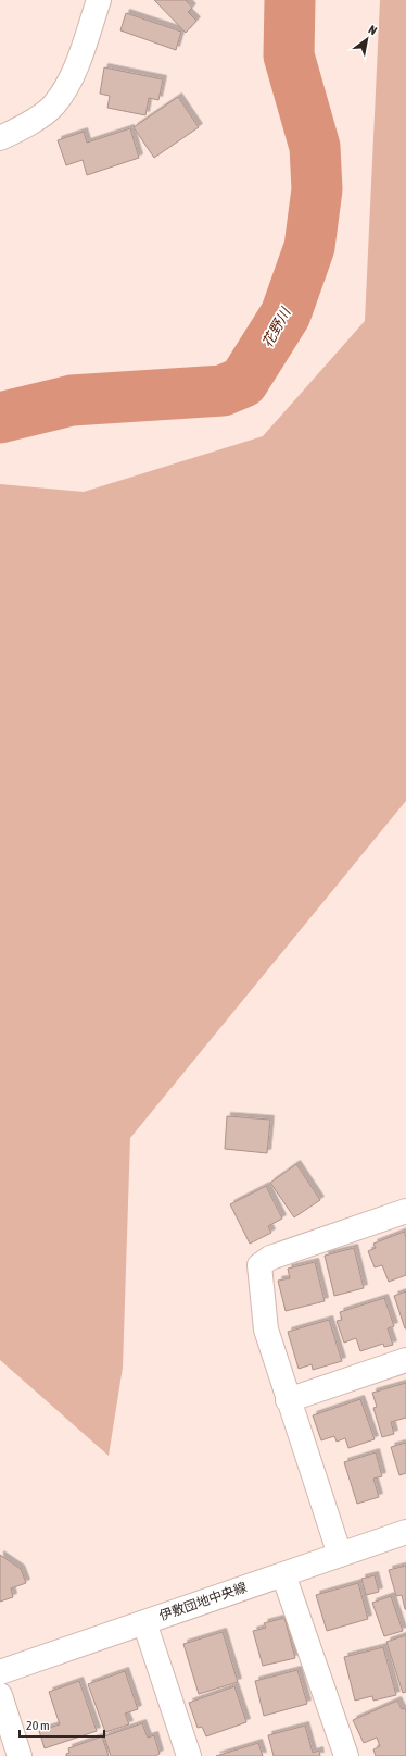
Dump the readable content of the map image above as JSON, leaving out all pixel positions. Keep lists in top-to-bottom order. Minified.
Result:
{"streets":{"street":["伊敷団地中央線"]},"water":["花野川"],"scale_bar":"20 m","north":"top right"}
